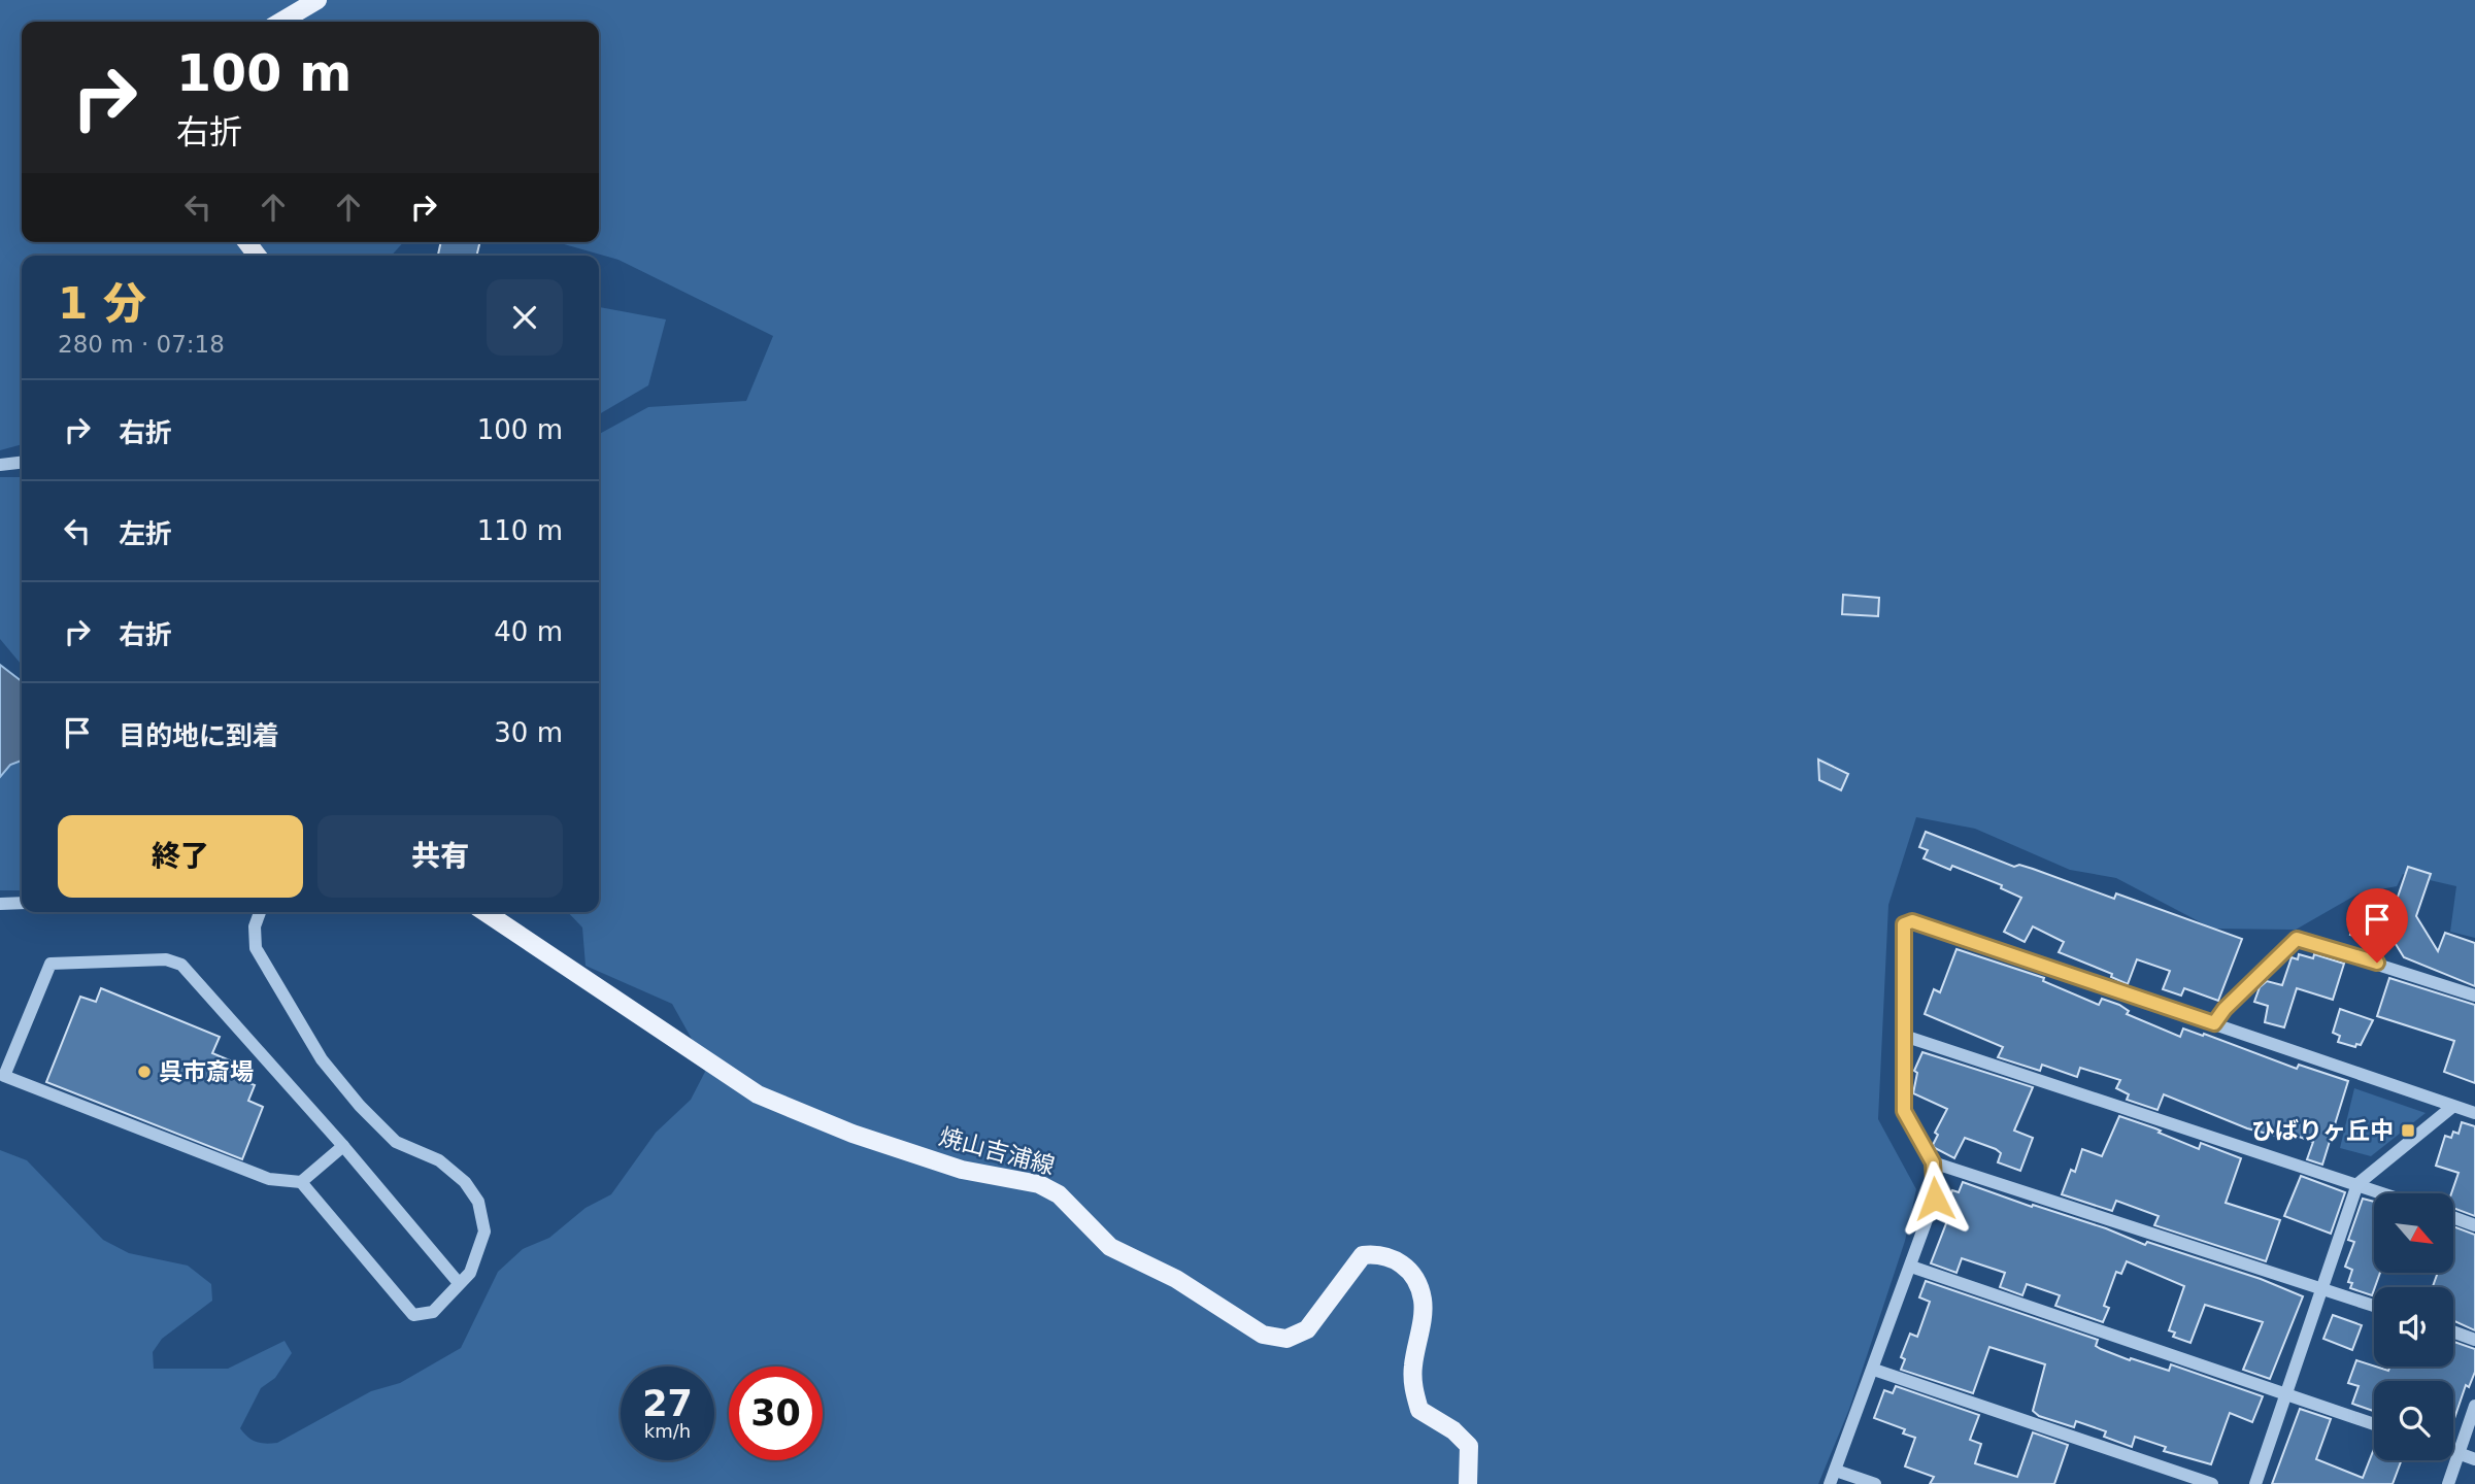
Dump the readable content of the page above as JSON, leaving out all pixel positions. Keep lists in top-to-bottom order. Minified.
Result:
{"streets":{"main road":["焼山吉浦線"]},"places":{"other":["呉市斎場"],"transit":["ひばりヶ丘中"]},"north":"bottom right","page":{"turn":["100 m","右折"],"heading":["1 分","280 m · 07:18"],"list":[{"name":"右折","value":"100 m"},{"name":"左折","value":"110 m"},{"name":"右折","value":"40 m"},{"name":"目的地に到着","value":"30 m"}],"buttons":["終了","共有"],"speed":"27 km/h","limit":"30"}}
